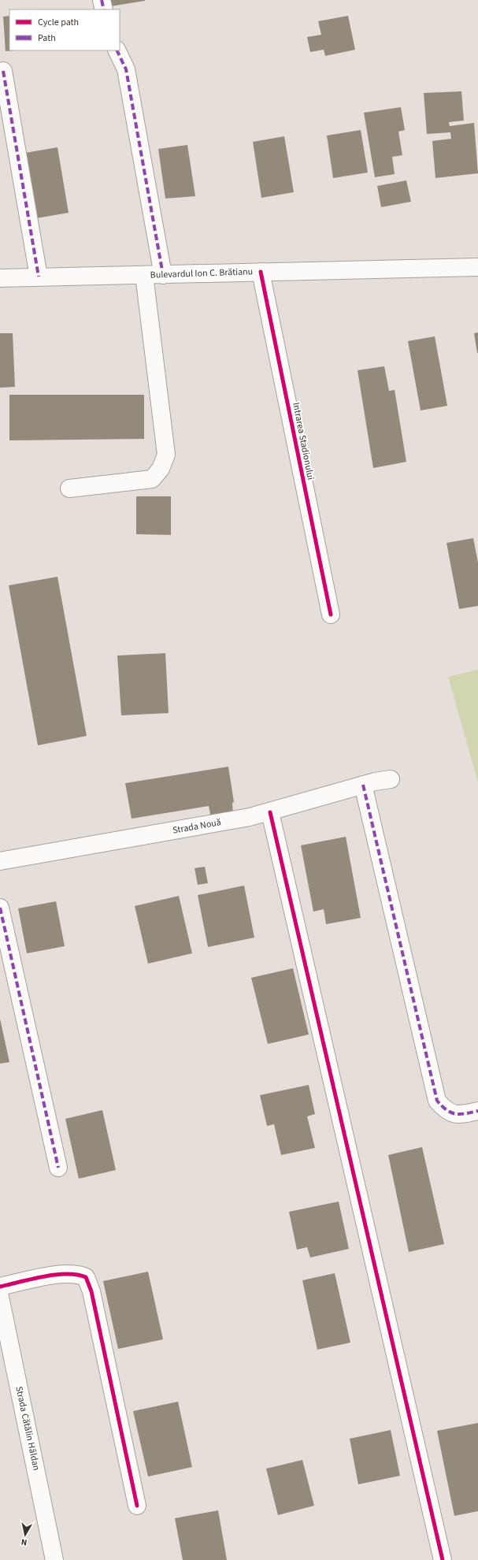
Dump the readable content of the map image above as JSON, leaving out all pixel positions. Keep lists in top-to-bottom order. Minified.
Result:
{"streets":{"street":["Bulevardul Ion C. Brătianu","Intrarea Stadionului","Strada Nouă","Strada Cătălin Hâldan"]},"crossings":[["Bulevardul Ion C. Brătianu","Intrarea Stadionului"]],"legend":["Cycle path","Path"],"north":"bottom"}
